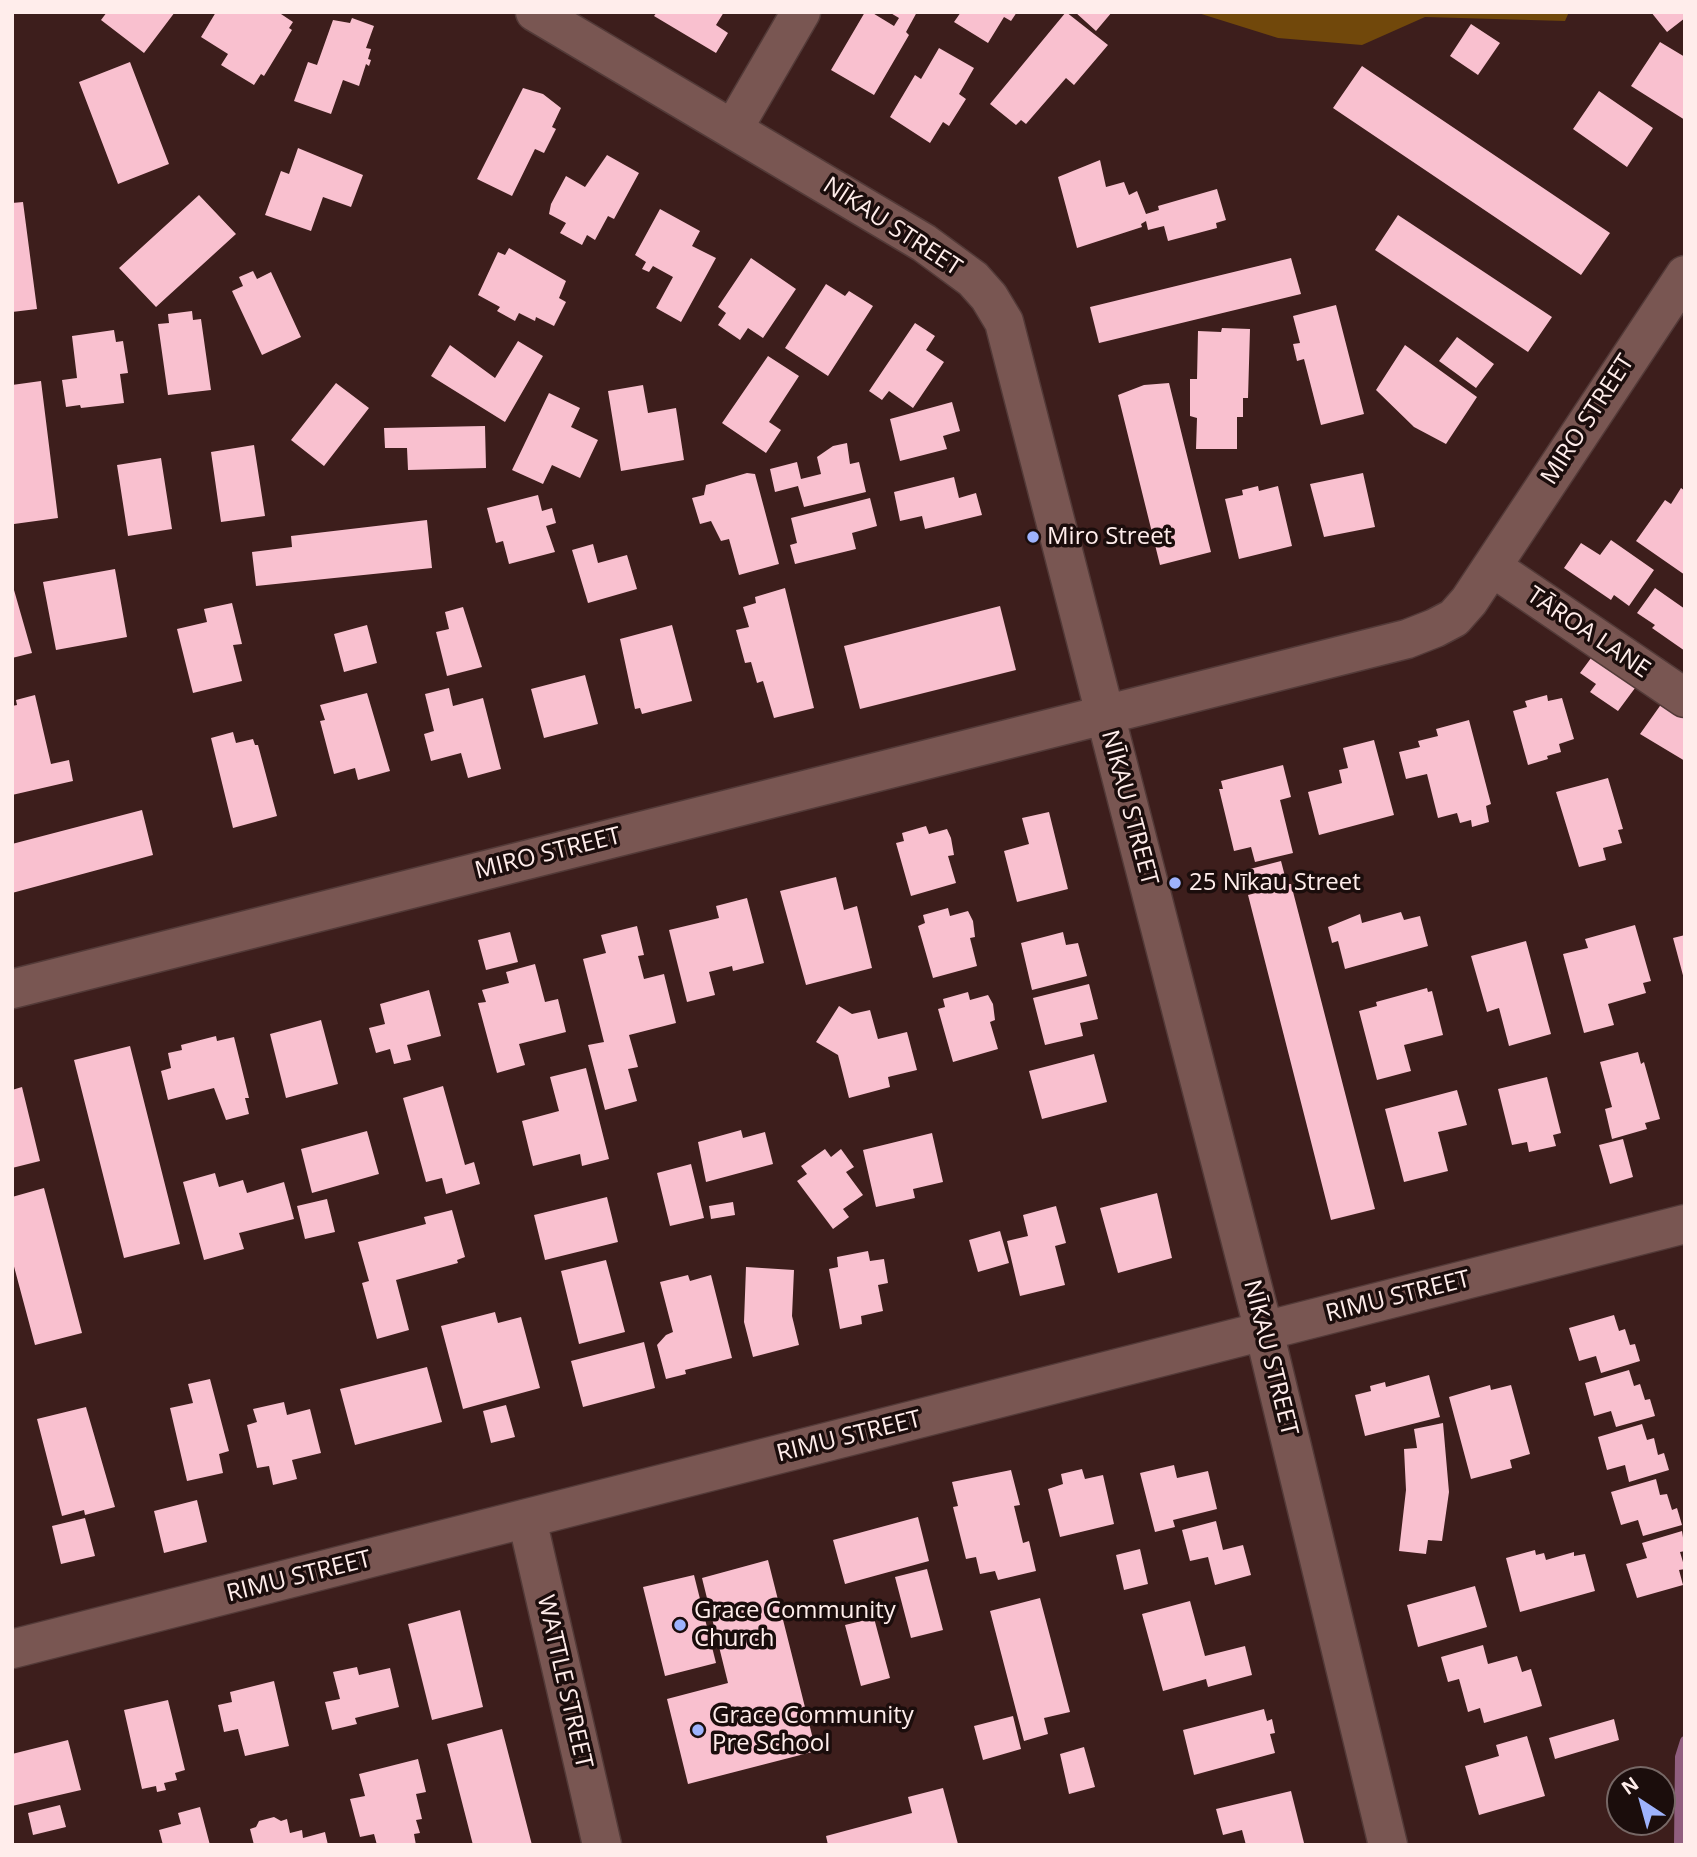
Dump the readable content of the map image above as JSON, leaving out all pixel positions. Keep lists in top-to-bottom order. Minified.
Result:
{"streets":{"street":["NĪKAU STREET","MIRO STREET","TĀROA LANE","RIMU STREET","WATTLE STREET"]},"crossings":[["NĪKAU STREET","MIRO STREET"],["NĪKAU STREET","RIMU STREET"],["MIRO STREET","TĀROA LANE"],["RIMU STREET","WATTLE STREET"]],"places":["Miro Street","25 Nīkau Street","Grace Community Church","Grace Community Pre School"],"north":"top left"}
